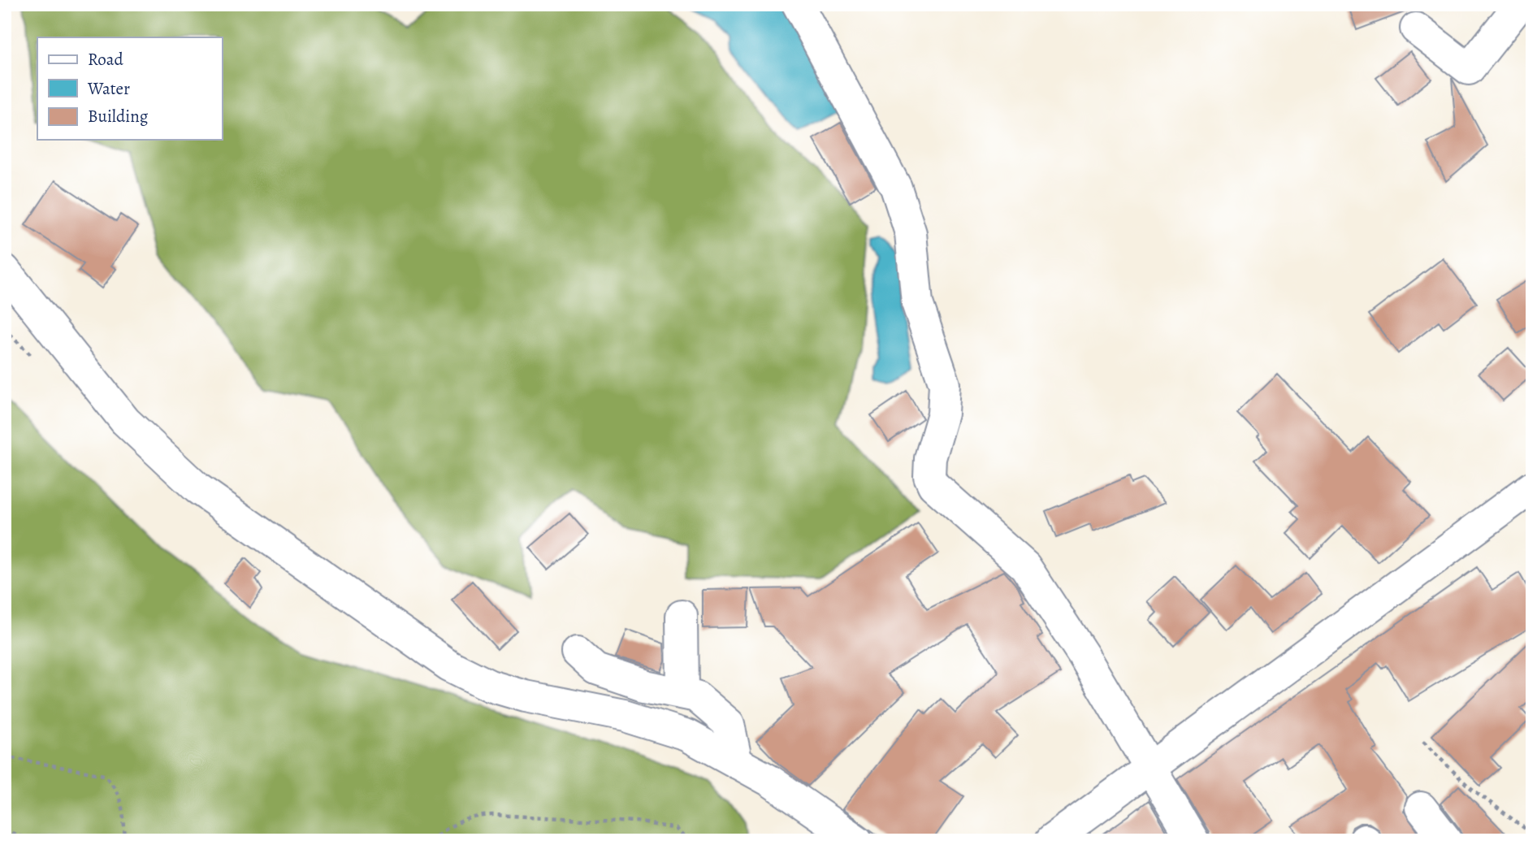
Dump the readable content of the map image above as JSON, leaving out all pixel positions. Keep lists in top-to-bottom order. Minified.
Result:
{"legend":["Road","Water","Building"]}
